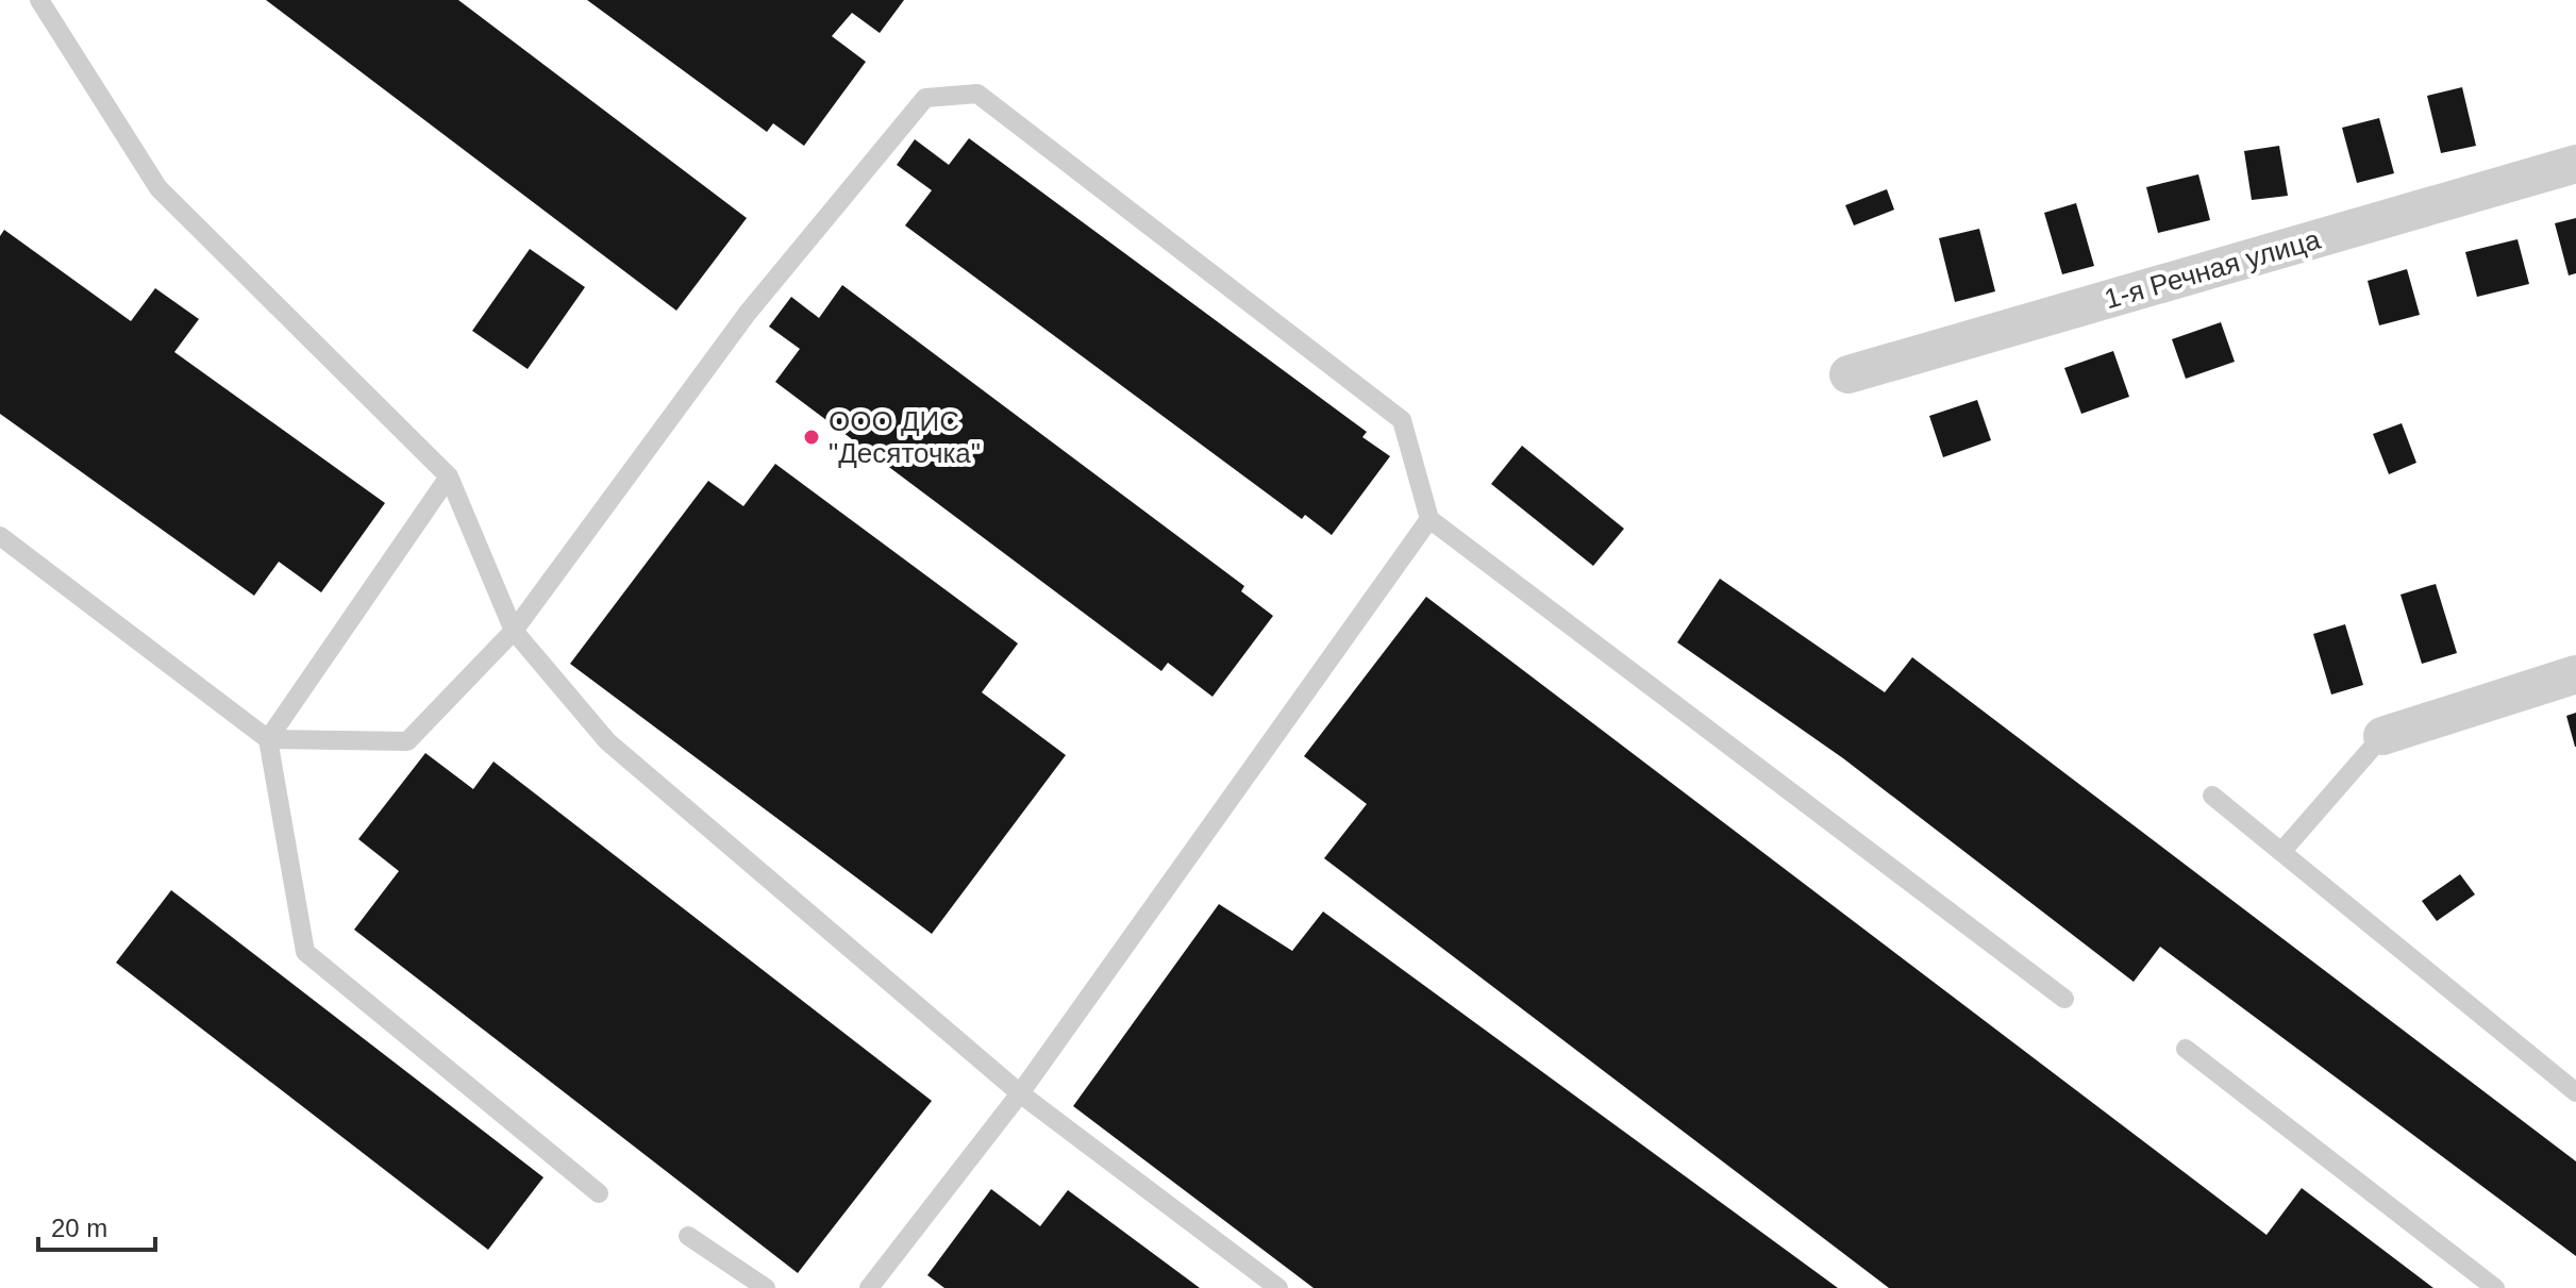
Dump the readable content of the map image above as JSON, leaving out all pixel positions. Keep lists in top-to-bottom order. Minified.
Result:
{"streets":{"street":["1-я Речная улица"]},"places":["ООО ДИС \"Десяточка\""],"scale_bar":"20 m"}
